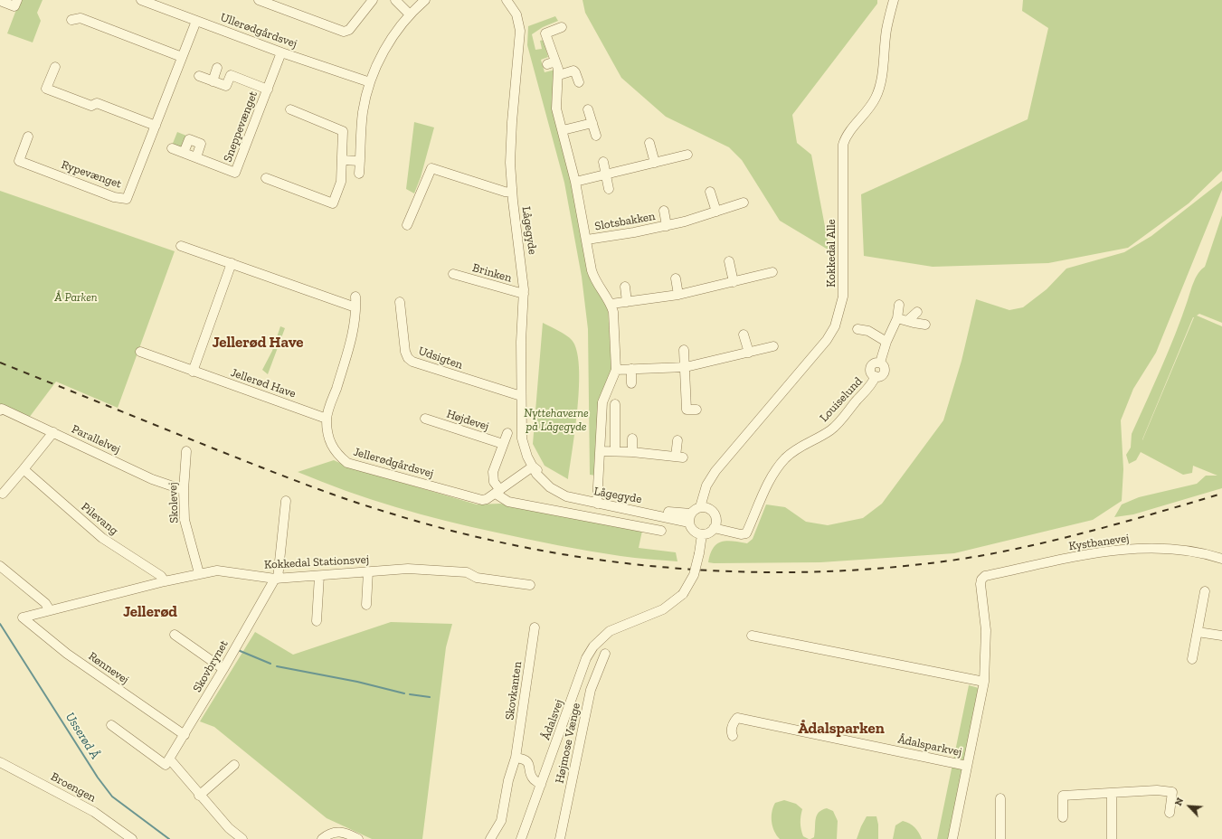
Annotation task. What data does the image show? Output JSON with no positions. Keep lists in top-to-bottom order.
{
  "streets": {
    "street": [
      "Ullerødgårdsvej",
      "Sneppevænget",
      "Rypevænget",
      "Slotsbakken",
      "Lågegyde",
      "Kokkedal Alle",
      "Brinken",
      "Udsigten",
      "Jellerød Have",
      "Louiselund",
      "Højdevej",
      "Parallelvej",
      "Jellerødgårdsvej",
      "Skolevej",
      "Pilevang",
      "Kystbanevej",
      "Kokkedal Stationsvej",
      "Skovbrynet",
      "Rønnevej",
      "Skovkanten",
      "Ådalsvej",
      "Højmose Vænge",
      "Ådalsparkvej",
      "Broengen"
    ]
  },
  "crossings": [
    ["Ullerødgårdsvej", "Sneppevænget"],
    ["Ullerødgårdsvej", "Rypevænget"],
    ["Slotsbakken", "Lågegyde"],
    ["Lågegyde", "Kokkedal Alle"],
    ["Lågegyde", "Brinken"],
    ["Lågegyde", "Udsigten"],
    ["Lågegyde", "Louiselund"],
    ["Lågegyde", "Jellerødgårdsvej"],
    ["Lågegyde", "Ådalsvej"],
    ["Kokkedal Alle", "Louiselund"],
    ["Kokkedal Alle", "Ådalsvej"],
    ["Jellerød Have", "Jellerødgårdsvej"],
    ["Louiselund", "Ådalsvej"],
    ["Parallelvej", "Skolevej"],
    ["Skolevej", "Kokkedal Stationsvej"],
    ["Pilevang", "Kokkedal Stationsvej"],
    ["Kystbanevej", "Ådalsparkvej"],
    ["Kokkedal Stationsvej", "Skovbrynet"],
    ["Kokkedal Stationsvej", "Rønnevej"],
    ["Skovbrynet", "Rønnevej"]
  ],
  "districts": ["Jellerød Have", "Jellerød", "Ådalsparken"],
  "water": ["Usserød Å"],
  "parks": ["Å Parken", "Nyttehaverne på Lågegyde"],
  "north": "top left"
}
